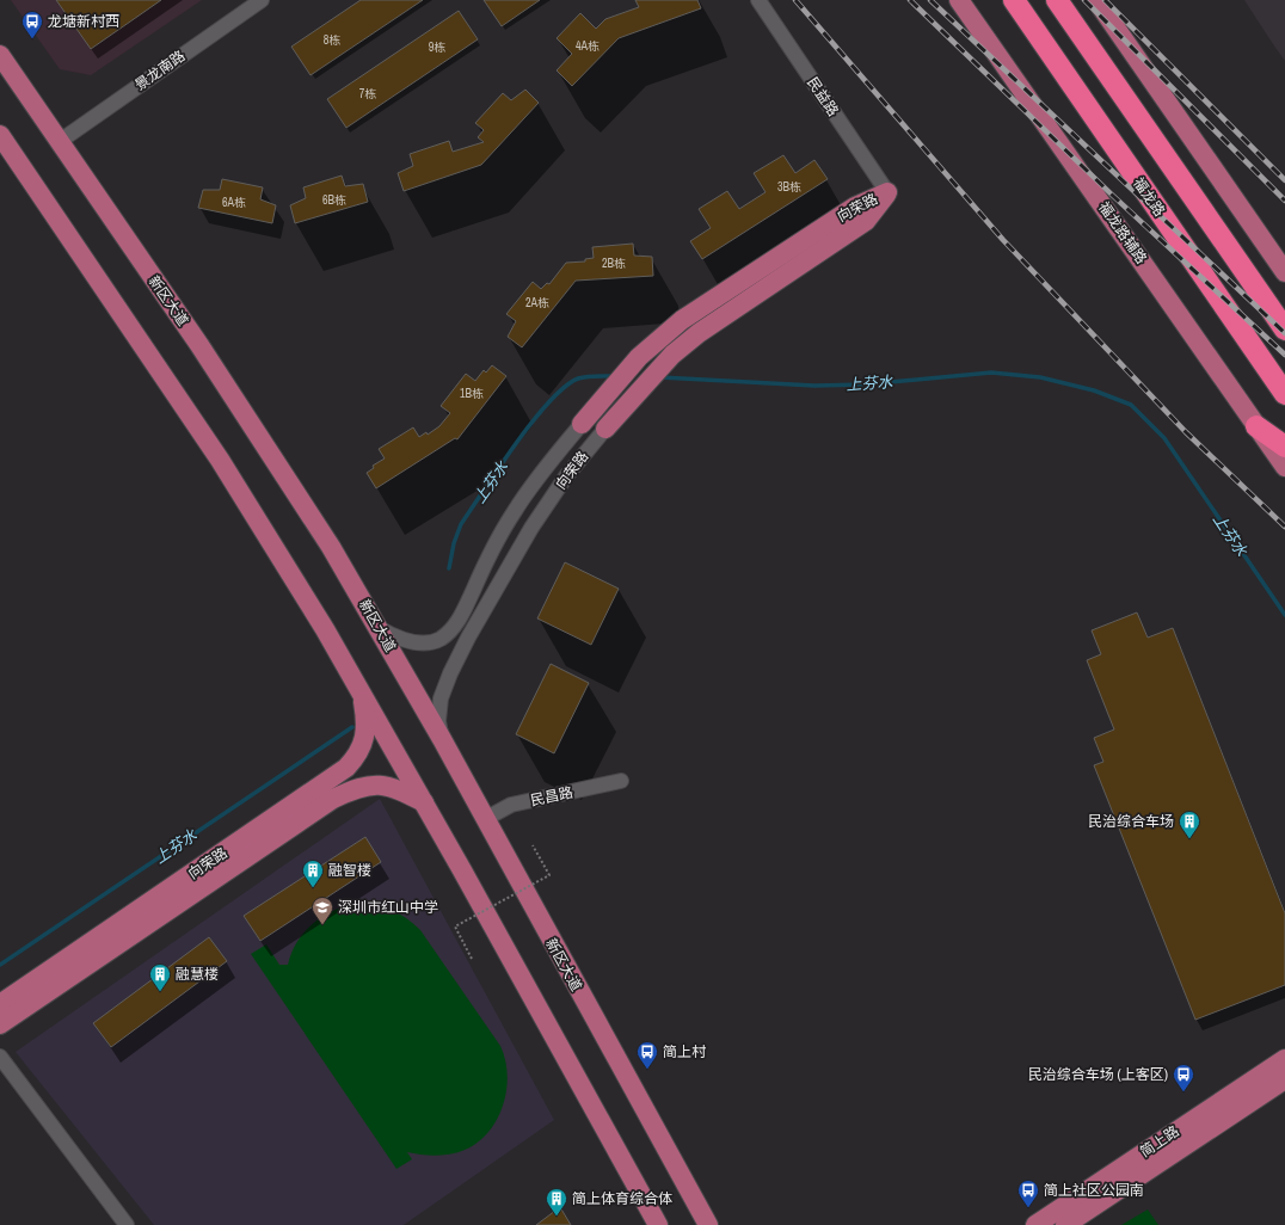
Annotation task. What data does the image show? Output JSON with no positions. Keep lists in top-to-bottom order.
{
  "streets": {
    "highway": ["福龙路"],
    "main road": [
      "向荣路",
      "福龙路辅路",
      "新区大道",
      "简上路"
    ],
    "street": ["景龙南路", "民益路", "民昌路"]
  },
  "crossings": [
    ["景龙南路", "新区大道"],
    ["民益路", "向荣路"],
    ["向荣路", "新区大道"],
    ["新区大道", "民昌路"]
  ],
  "water": ["上芬水"],
  "places": {
    "bus stop": [
      "龙塘新村西",
      "简上村",
      "民治综合车场 (上客区)",
      "简上社区公园南"
    ],
    "building": [
      "民治综合车场",
      "融智楼",
      "融慧楼",
      "简上体育综合体"
    ],
    "school or university": ["深圳市红山中学"]
  },
  "house_numbers": [
    "8栋",
    "4A栋",
    "9栋",
    "7栋",
    "3B栋",
    "6B栋",
    "6A栋",
    "2B栋",
    "2A栋",
    "1B栋"
  ]
}
